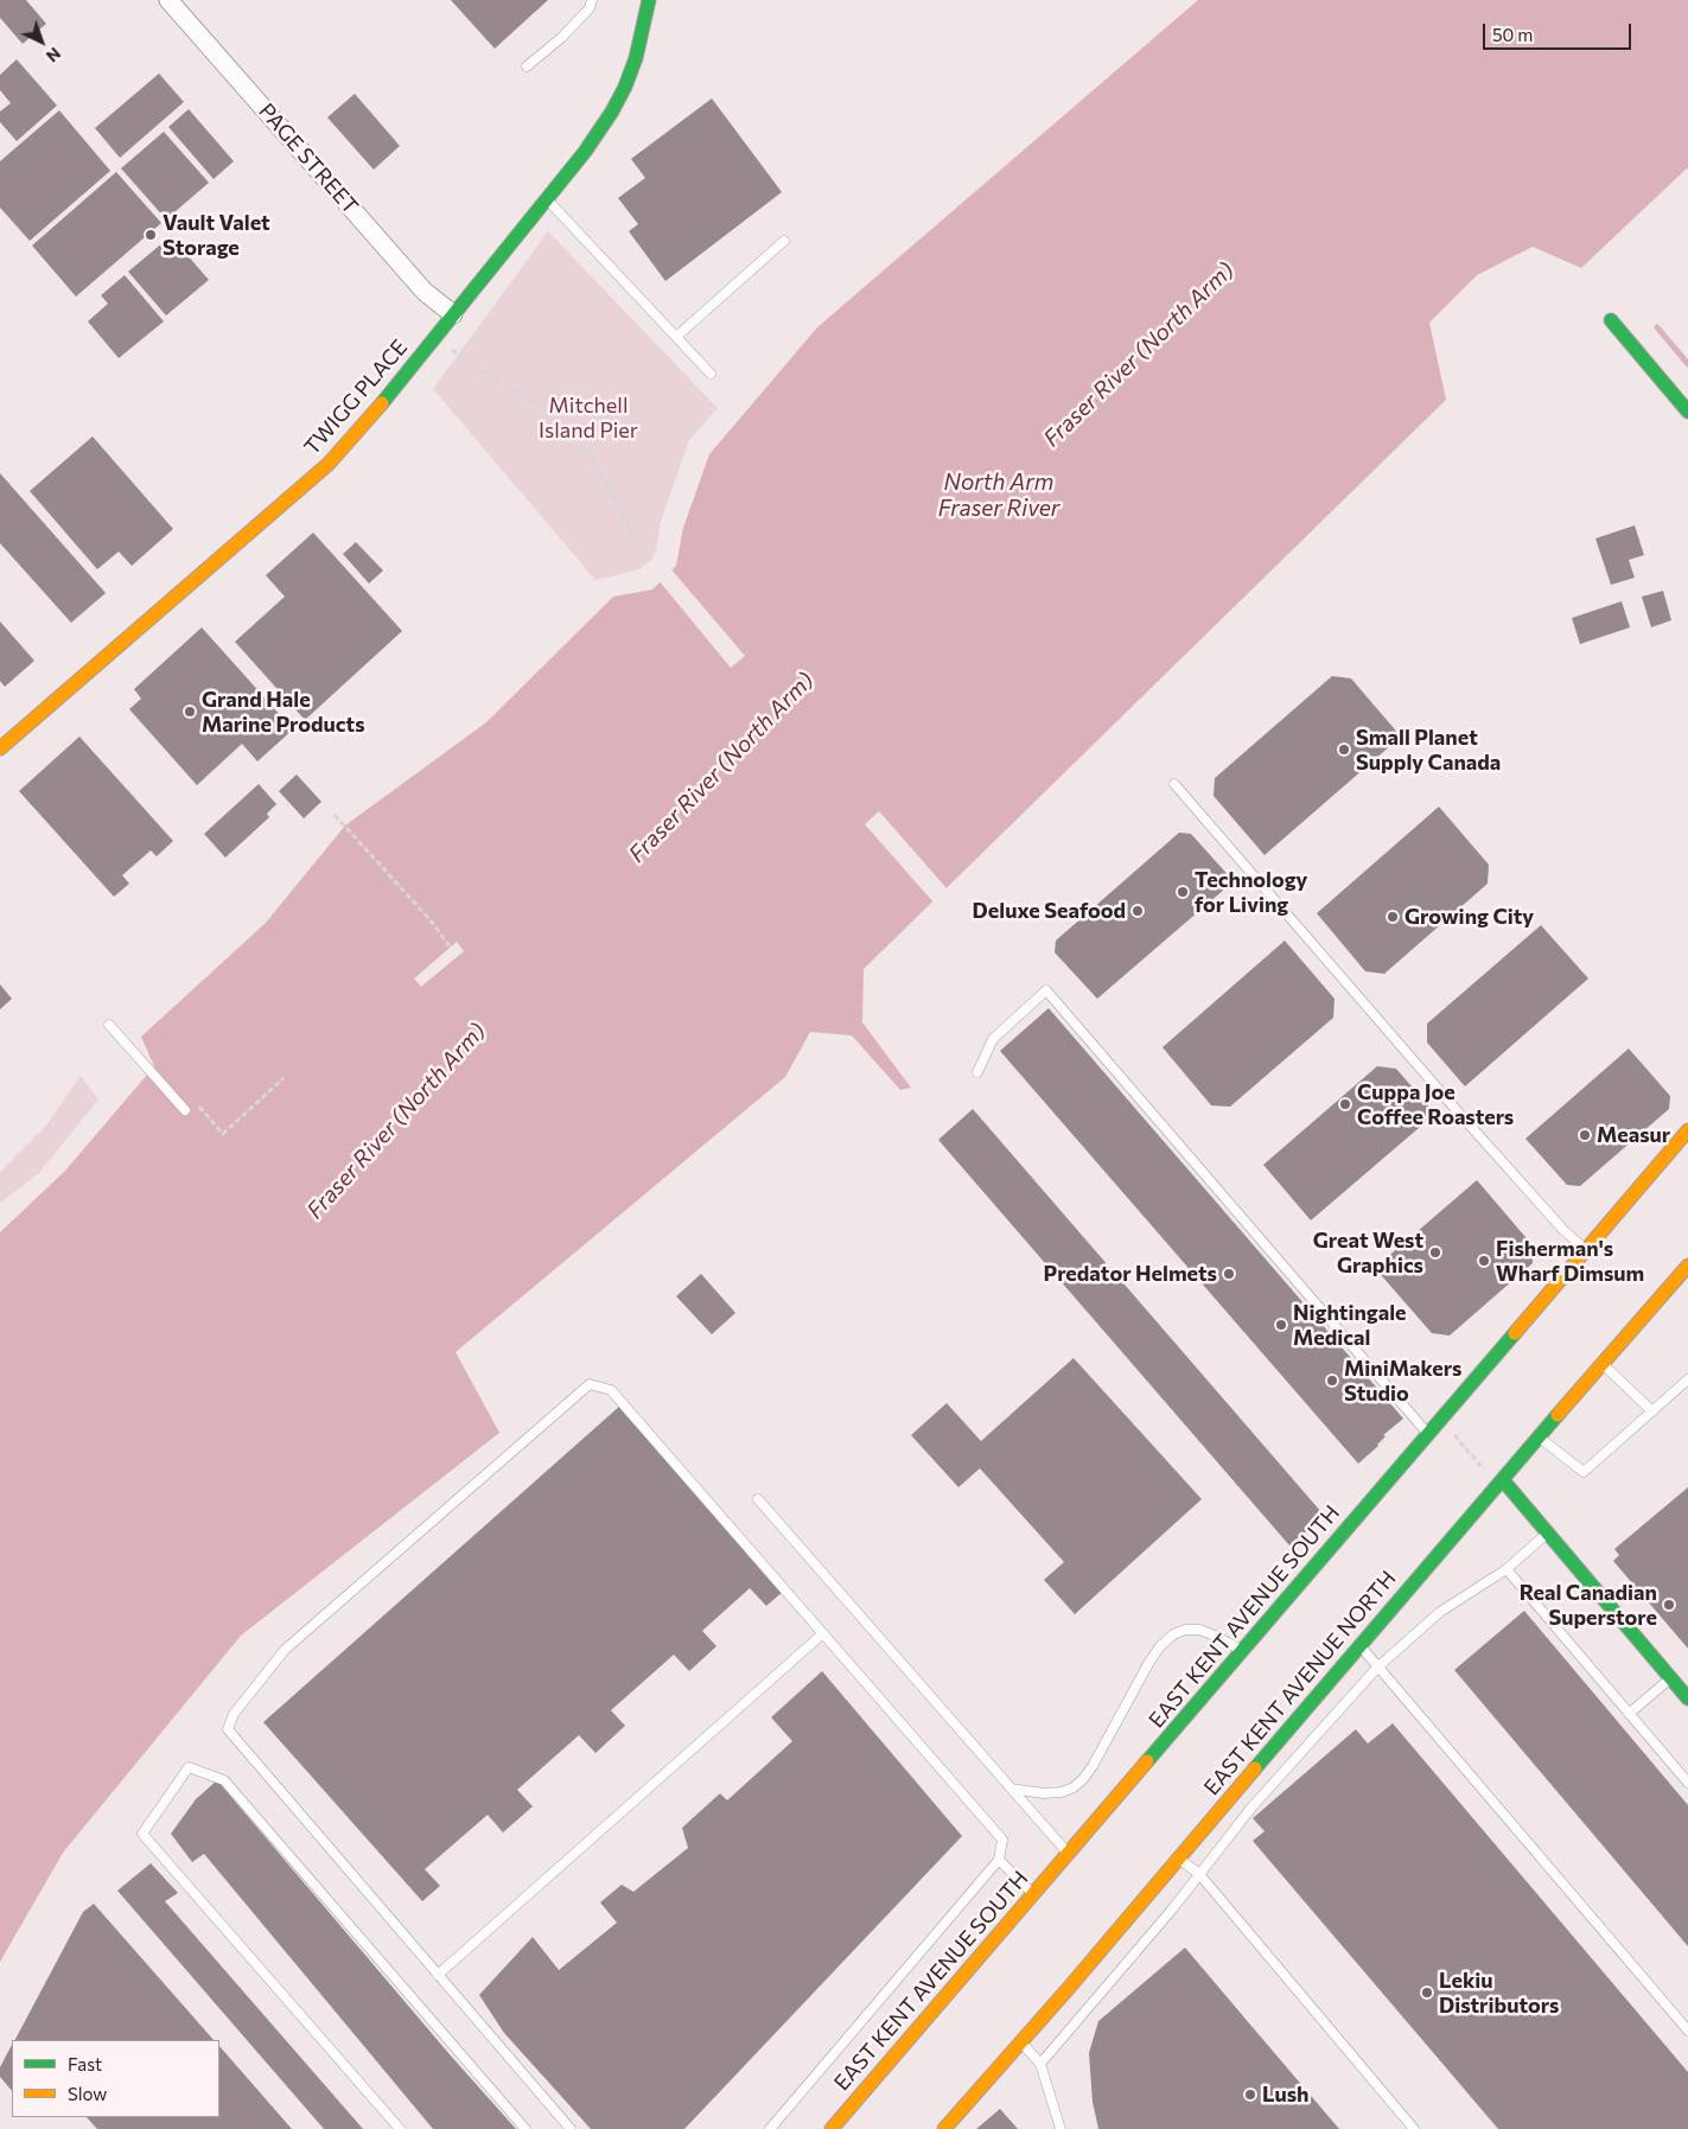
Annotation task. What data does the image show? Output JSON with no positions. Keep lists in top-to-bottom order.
{
  "streets": {
    "street": [
      "PAGE STREET",
      "TWIGG PLACE",
      "EAST KENT AVENUE SOUTH",
      "EAST KENT AVENUE NORTH"
    ]
  },
  "crossings": [
    ["PAGE STREET", "TWIGG PLACE"]
  ],
  "water": ["Fraser River (North Arm)", "North Arm Fraser River"],
  "parks": ["Mitchell Island Pier"],
  "places": [
    "Vault Valet Storage",
    "Grand Hale Marine Products",
    "Small Planet Supply Canada",
    "Technology for Living",
    "Deluxe Seafood",
    "Growing City",
    "Cuppa Joe Coffee Roasters",
    "Measur",
    "Great West Graphics",
    "Fisherman's Wharf Dimsum",
    "Predator Helmets",
    "Nightingale Medical",
    "MiniMakers Studio",
    "Real Canadian Superstore",
    "Lekiu Distributors",
    "Lush"
  ],
  "legend": ["Fast", "Slow"],
  "scale_bar": "50 m",
  "north": "bottom right"
}
